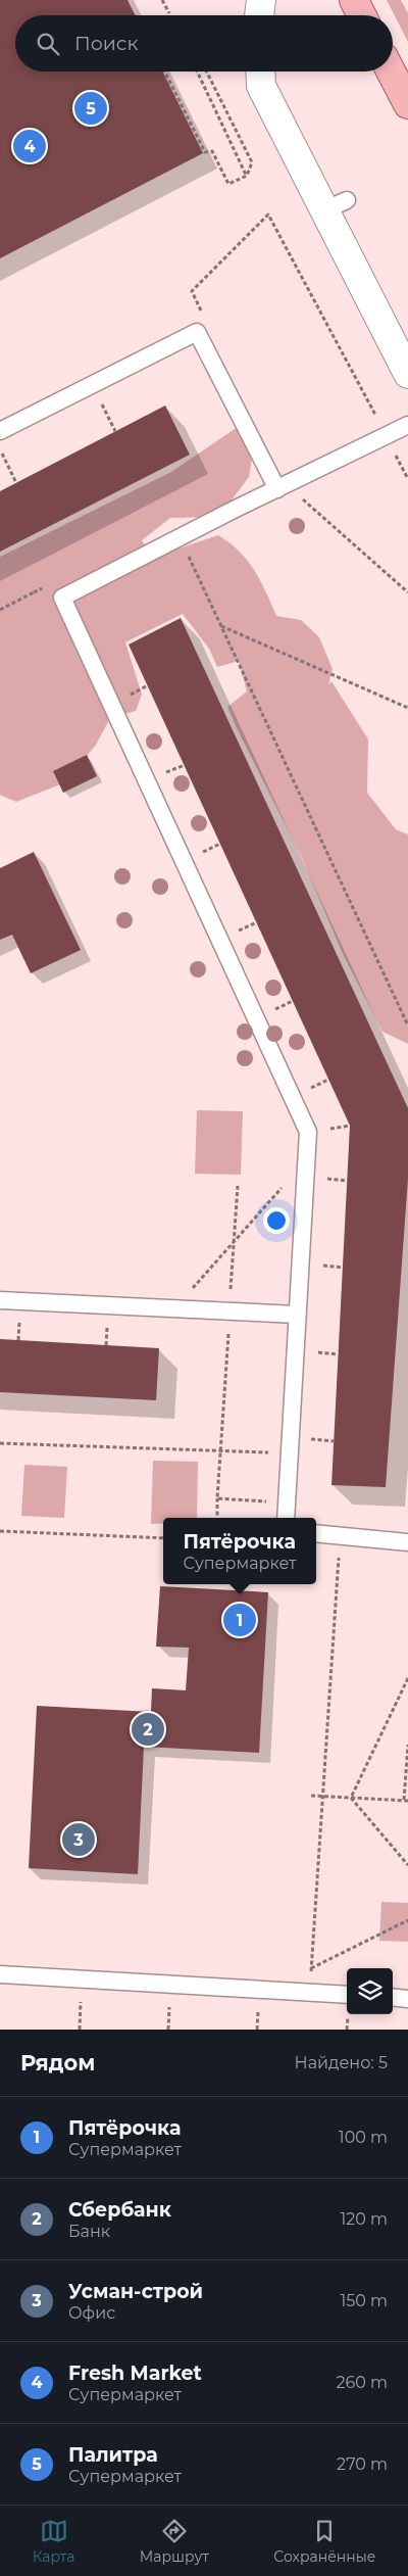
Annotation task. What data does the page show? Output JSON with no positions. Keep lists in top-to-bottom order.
{
  "page": {
    "search": "Поиск",
    "pins": [
      "5",
      "4",
      "1",
      "2",
      "3"
    ],
    "popup": ["Пятёрочка", "Супермаркет"],
    "heading": ["Рядом", "Найдено: 5"],
    "list": [
      {
        "mark": "1",
        "name": "Пятёрочка",
        "note": "Супермаркет",
        "value": "100 m"
      },
      {
        "mark": "2",
        "name": "Сбербанк",
        "note": "Банк",
        "value": "120 m"
      },
      {
        "mark": "3",
        "name": "Усман-строй",
        "note": "Офис",
        "value": "150 m"
      },
      {
        "mark": "4",
        "name": "Fresh Market",
        "note": "Супермаркет",
        "value": "260 m"
      },
      {
        "mark": "5",
        "name": "Палитра",
        "note": "Супермаркет",
        "value": "270 m"
      }
    ],
    "nav": ["Карта", "Маршрут", "Сохранённые"]
  }
}
